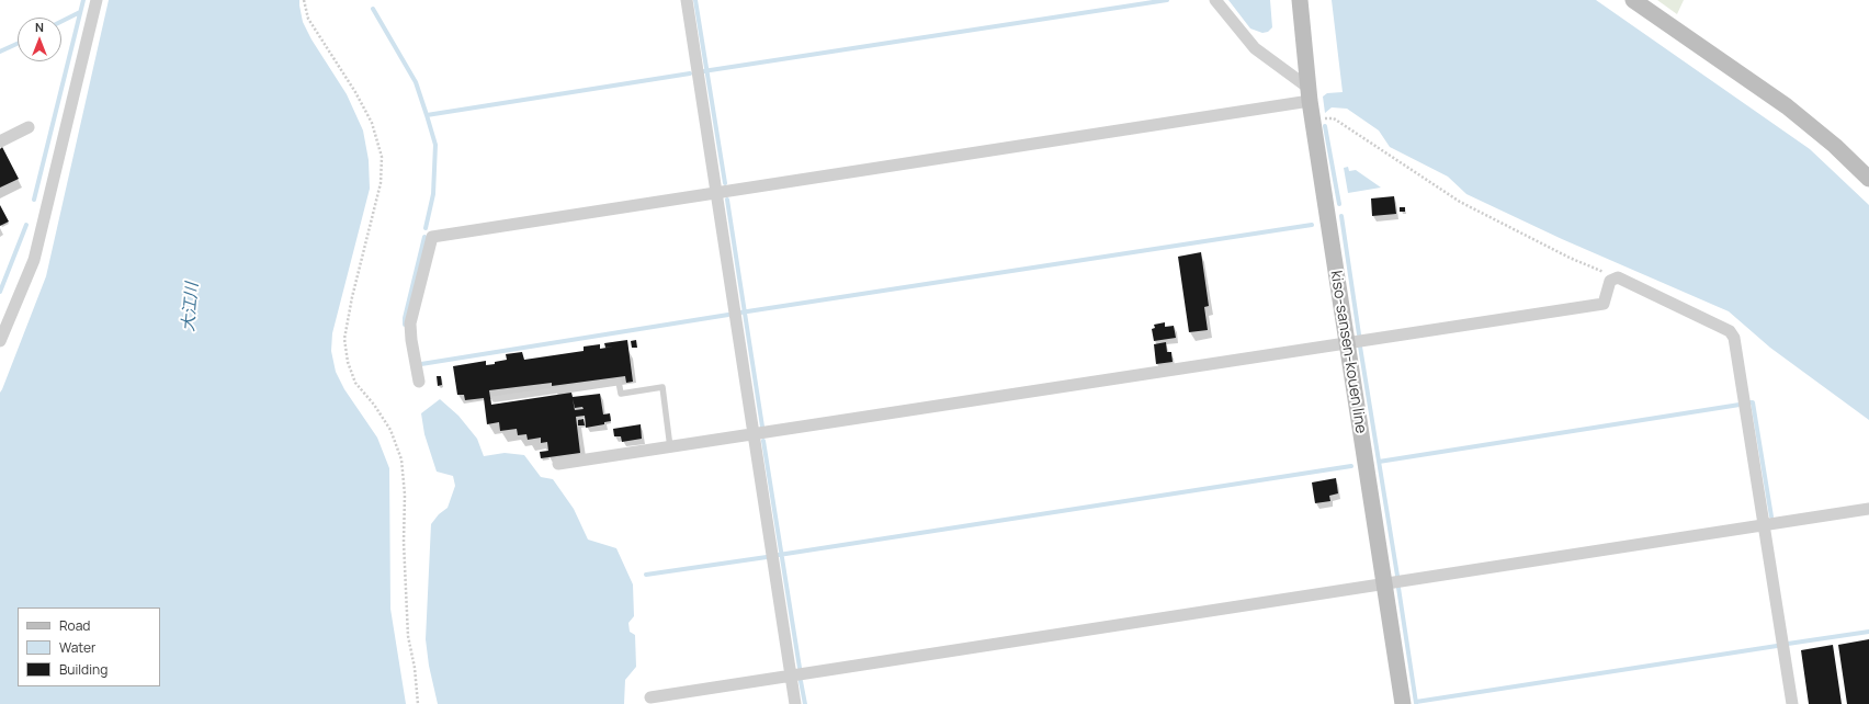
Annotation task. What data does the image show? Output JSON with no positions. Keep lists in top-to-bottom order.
{
  "streets": {
    "main road": ["kiso-sansen-kouen line"]
  },
  "water": ["大江川"],
  "legend": ["Road", "Water", "Building"],
  "north": "top"
}
